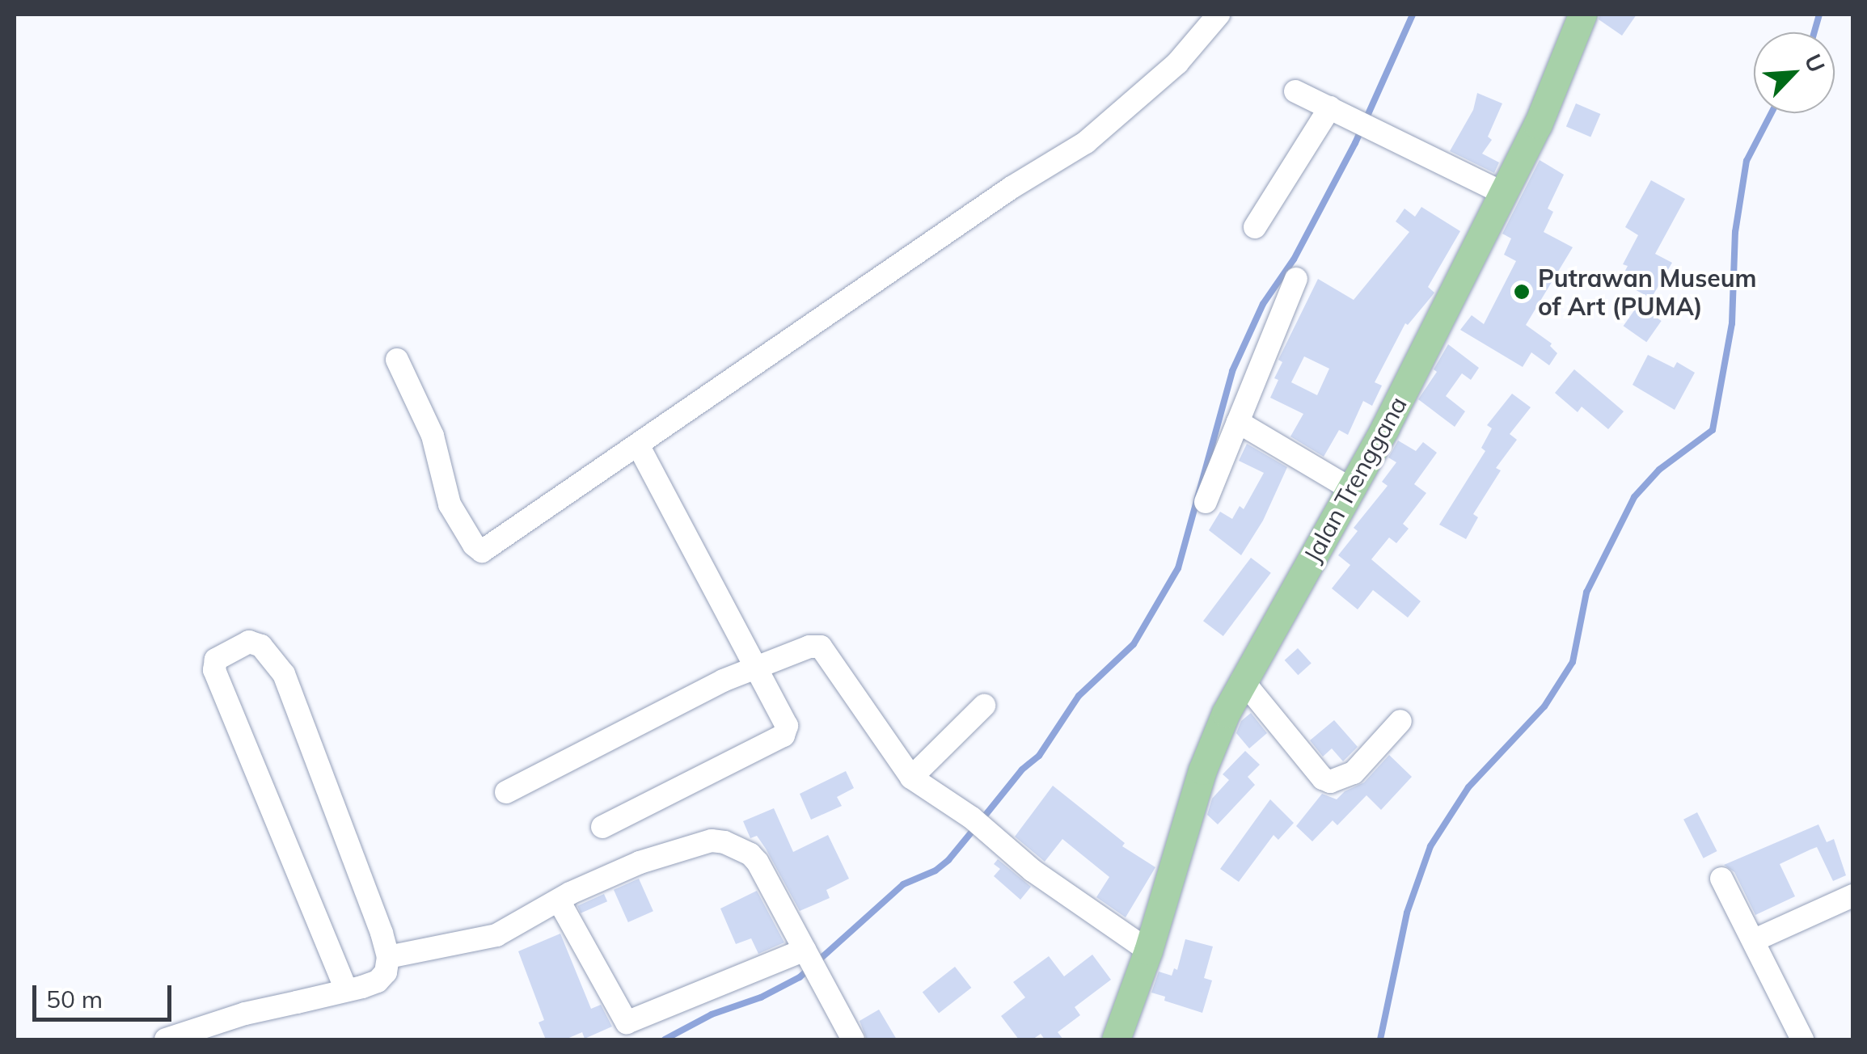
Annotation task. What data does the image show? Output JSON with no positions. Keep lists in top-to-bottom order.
{
  "streets": {
    "main road": ["Jalan Trenggana"]
  },
  "places": ["Putrawan Museum of Art (PUMA)"],
  "scale_bar": "50 m",
  "north": "top right"
}
